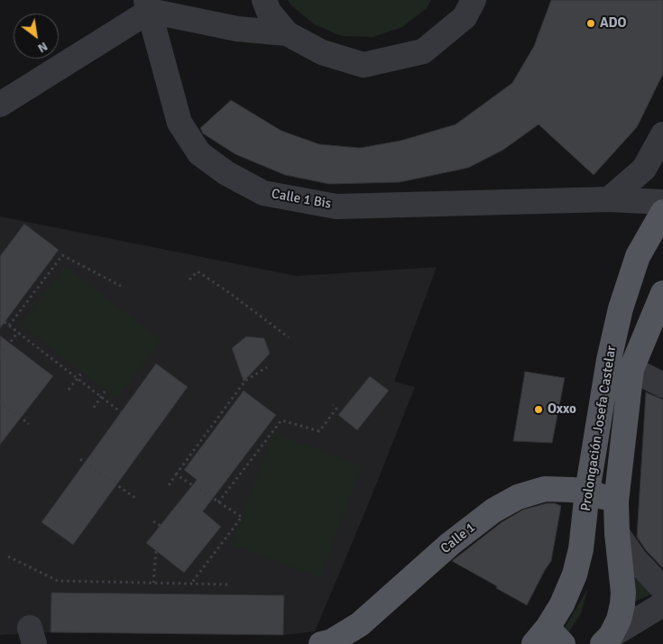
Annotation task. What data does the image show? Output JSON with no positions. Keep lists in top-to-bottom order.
{
  "streets": {
    "main road": ["Prolongación Josefa Castelar", "Calle 1"],
    "street": ["Calle 1 Bis"]
  },
  "crossings": [
    ["Prolongación Josefa Castelar", "Calle 1"]
  ],
  "places": ["ADO", "Oxxo"],
  "north": "bottom right"
}
